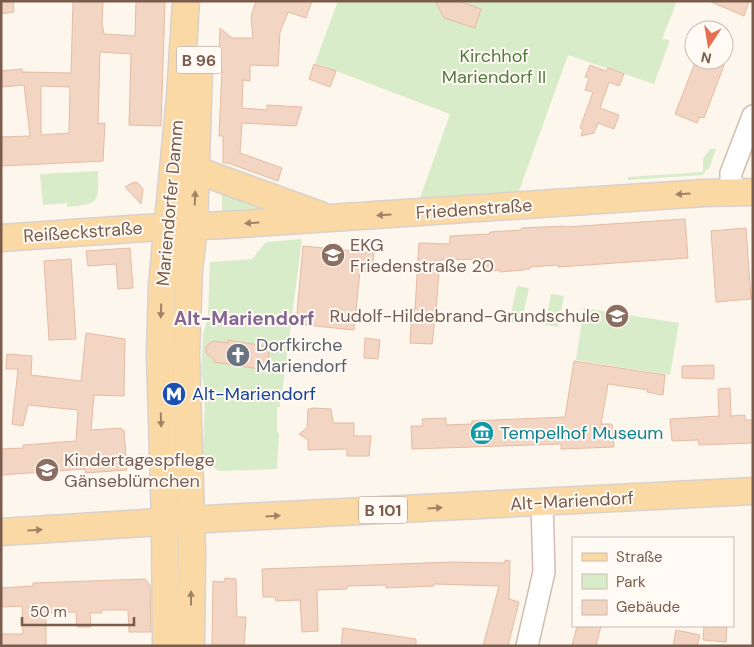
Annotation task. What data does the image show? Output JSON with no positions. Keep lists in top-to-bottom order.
{
  "streets": {
    "main road": [
      "B 96",
      "Mariendorfer Damm",
      "Friedenstraße",
      "Reißeckstraße",
      "Alt-Mariendorf",
      "B 101"
    ]
  },
  "crossings": [
    ["Mariendorfer Damm", "Friedenstraße"],
    ["Mariendorfer Damm", "Reißeckstraße"],
    ["Mariendorfer Damm", "Alt-Mariendorf"],
    ["Friedenstraße", "Reißeckstraße"]
  ],
  "one_way": ["Friedenstraße", "Alt-Mariendorf"],
  "districts": ["Alt-Mariendorf"],
  "parks": ["Kirchhof Mariendorf II"],
  "places": {
    "school or university": ["EKG Friedenstraße 20", "Rudolf-Hildebrand-Grundschule", "Kindertagespflege Gänseblümchen"],
    "church": ["Dorfkirche Mariendorf"],
    "metro station": ["Alt-Mariendorf"],
    "museum": ["Tempelhof Museum"]
  },
  "legend": ["Straße", "Park", "Gebäude"],
  "scale_bar": "50 m",
  "north": "bottom"
}
